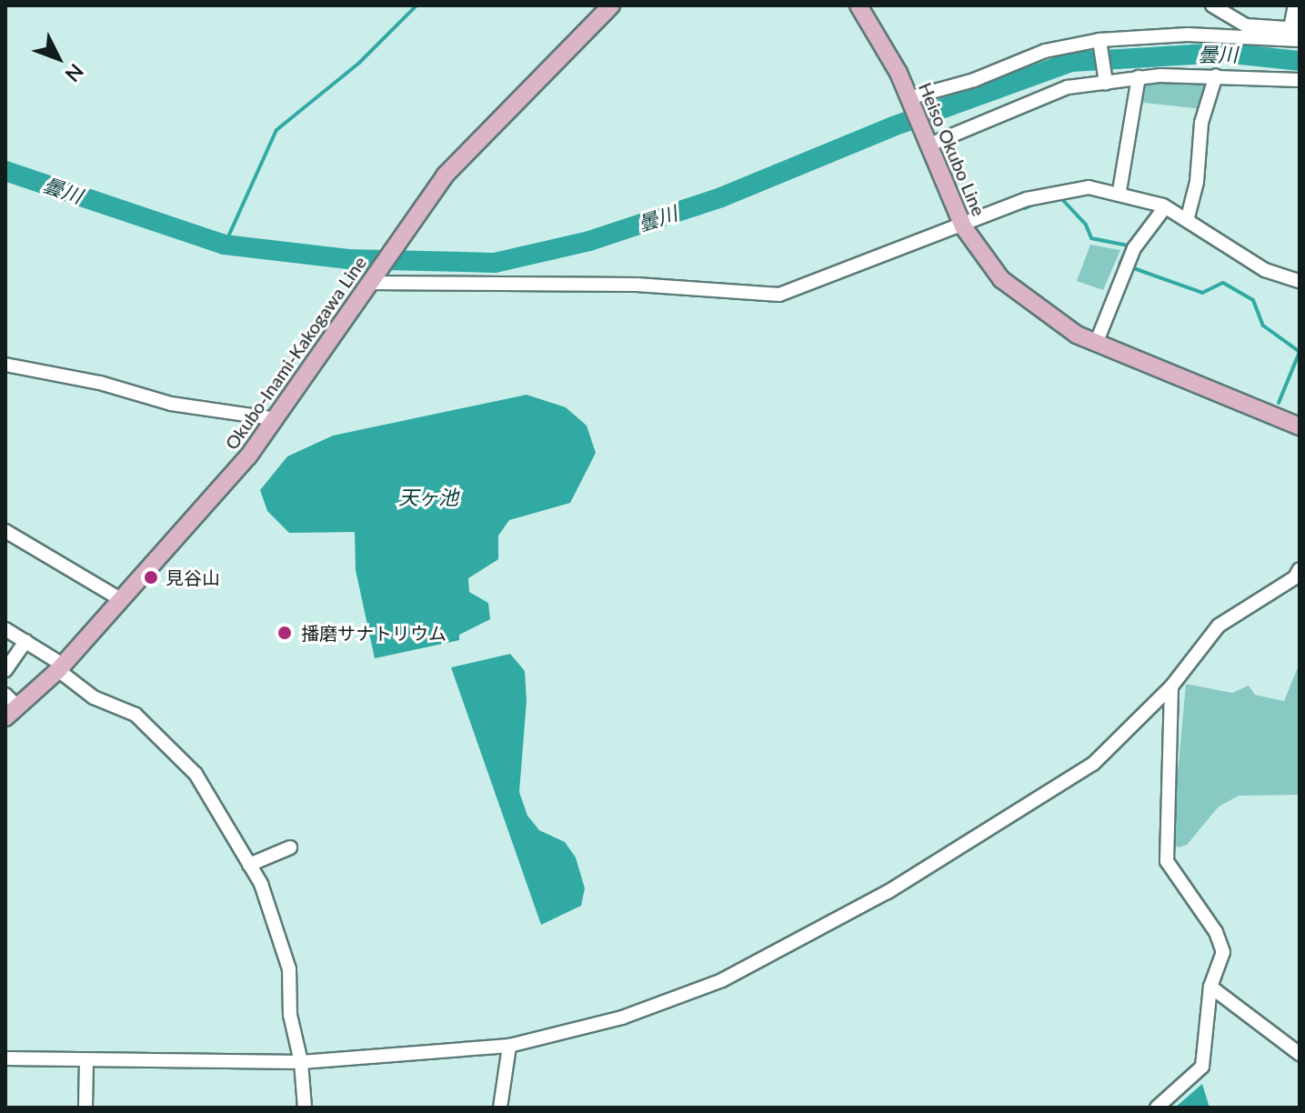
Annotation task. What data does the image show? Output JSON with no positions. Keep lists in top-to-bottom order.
{
  "streets": {
    "main road": ["Heiso Okubo Line", "Okubo-Inami-Kakogawa Line"]
  },
  "water": ["曇川", "天ヶ池"],
  "places": ["見谷山", "播磨サナトリウム"],
  "north": "bottom right"
}
